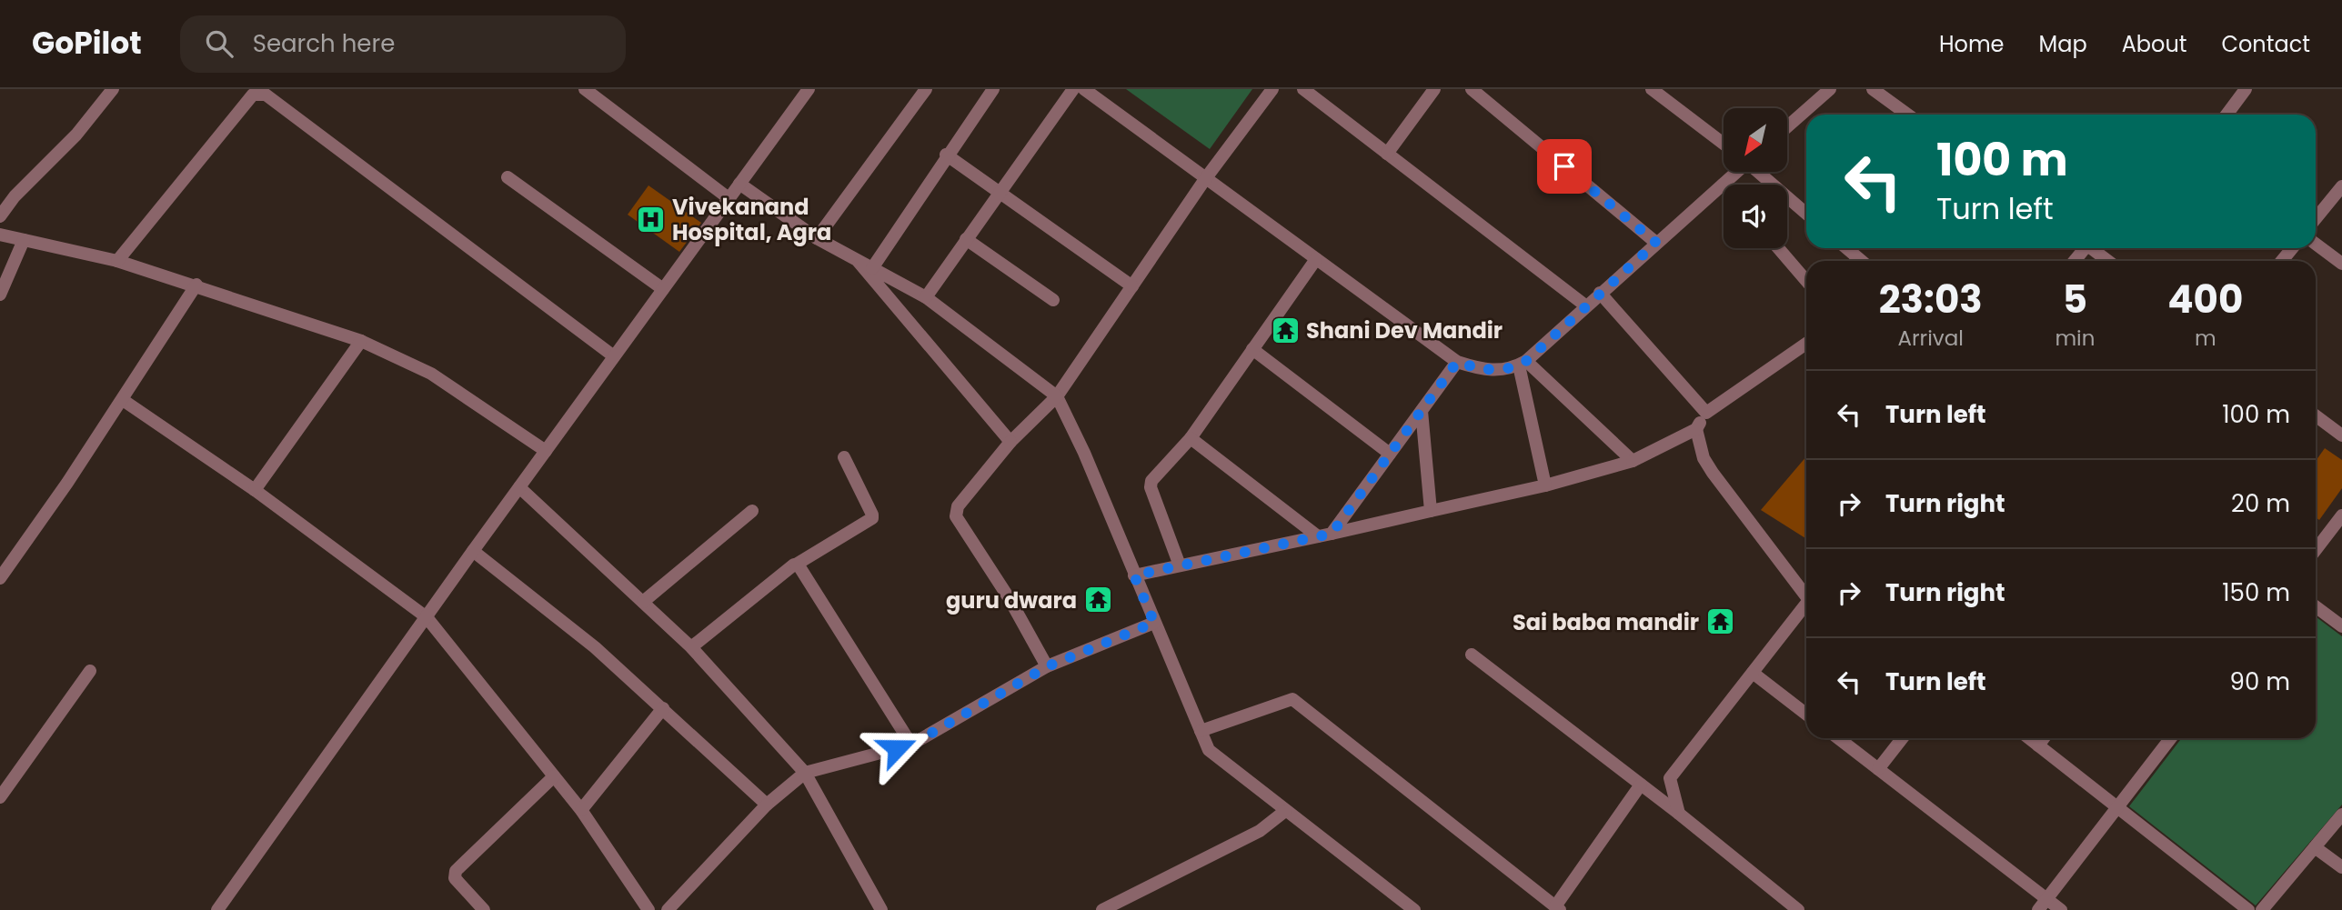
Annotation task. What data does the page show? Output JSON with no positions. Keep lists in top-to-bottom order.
{
  "places": {
    "hospital": ["Vivekanand Hospital, Agra"],
    "temple": ["Shani Dev Mandir", "guru dwara", "Sai baba mandir"]
  },
  "north": "bottom left",
  "page": {
    "header": "GoPilot",
    "search": "Search here",
    "nav": [
      "Home",
      "Map",
      "About",
      "Contact"
    ],
    "turn": ["100 m", "Turn left"],
    "eta": [
      "23:03",
      "Arrival",
      "5",
      "min",
      "400",
      "m"
    ],
    "list": [
      {
        "name": "Turn left",
        "value": "100 m"
      },
      {
        "name": "Turn right",
        "value": "20 m"
      },
      {
        "name": "Turn right",
        "value": "150 m"
      },
      {
        "name": "Turn left",
        "value": "90 m"
      }
    ]
  }
}
